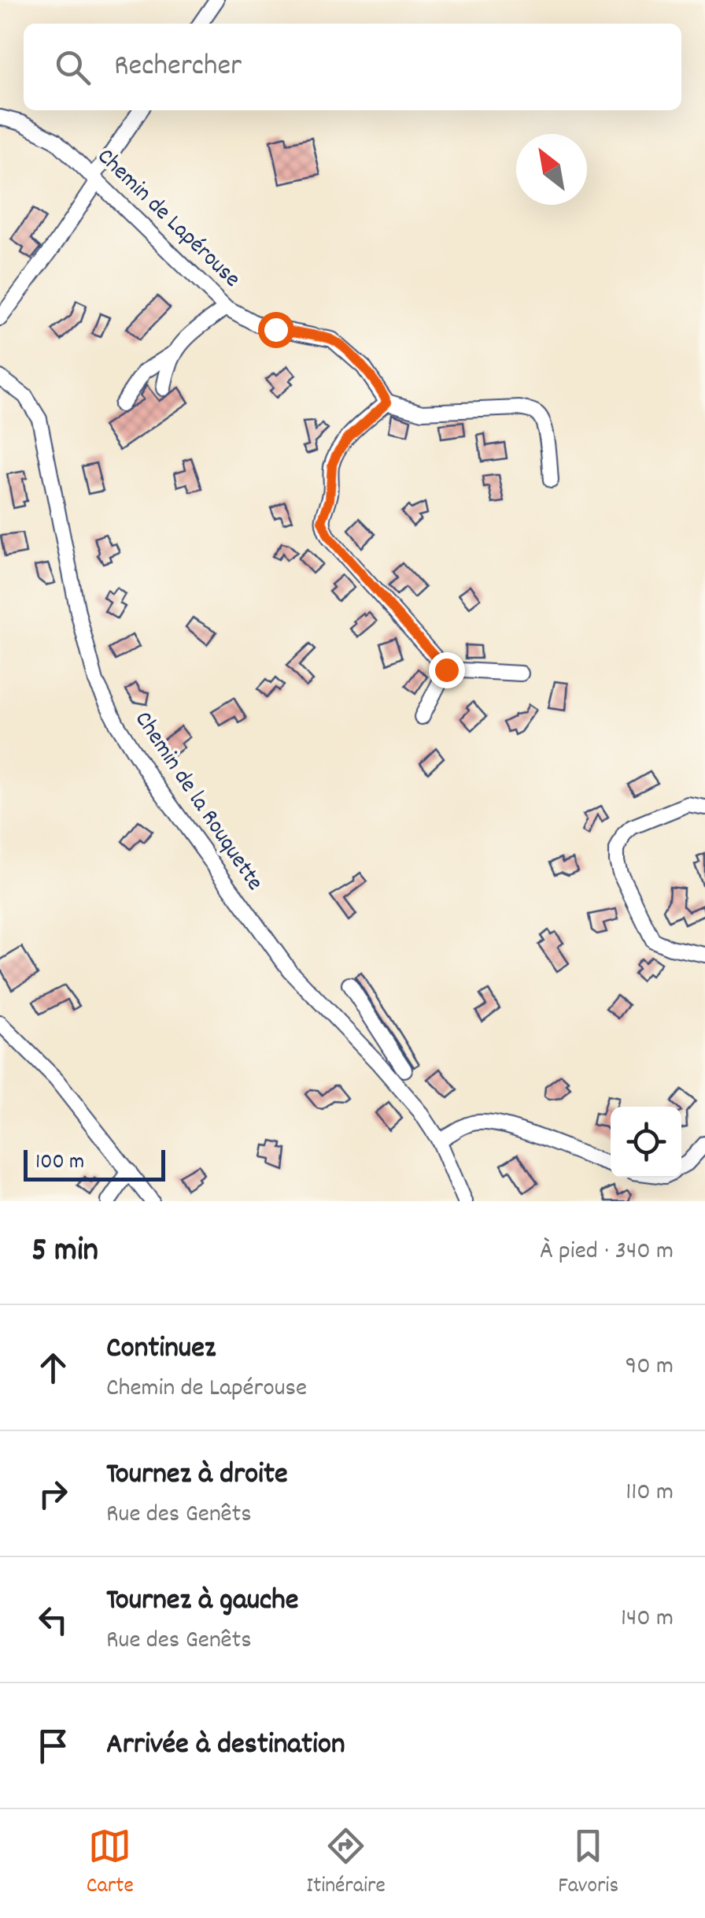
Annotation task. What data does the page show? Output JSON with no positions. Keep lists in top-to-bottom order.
{
  "streets": {
    "street": ["Chemin de Lapérouse", "Chemin de la Rouquette"]
  },
  "scale_bar": "100 m",
  "north": "top left",
  "page": {
    "search": "Rechercher",
    "scale": "100 m",
    "heading": ["5 min", "À pied · 340 m"],
    "list": [
      ["Continuez", "Chemin de Lapérouse", "90 m"],
      ["Tournez à droite", "Rue des Genêts", "110 m"],
      ["Tournez à gauche", "Rue des Genêts", "140 m"],
      "Arrivée à destination"
    ],
    "nav": ["Carte", "Itinéraire", "Favoris"]
  }
}
